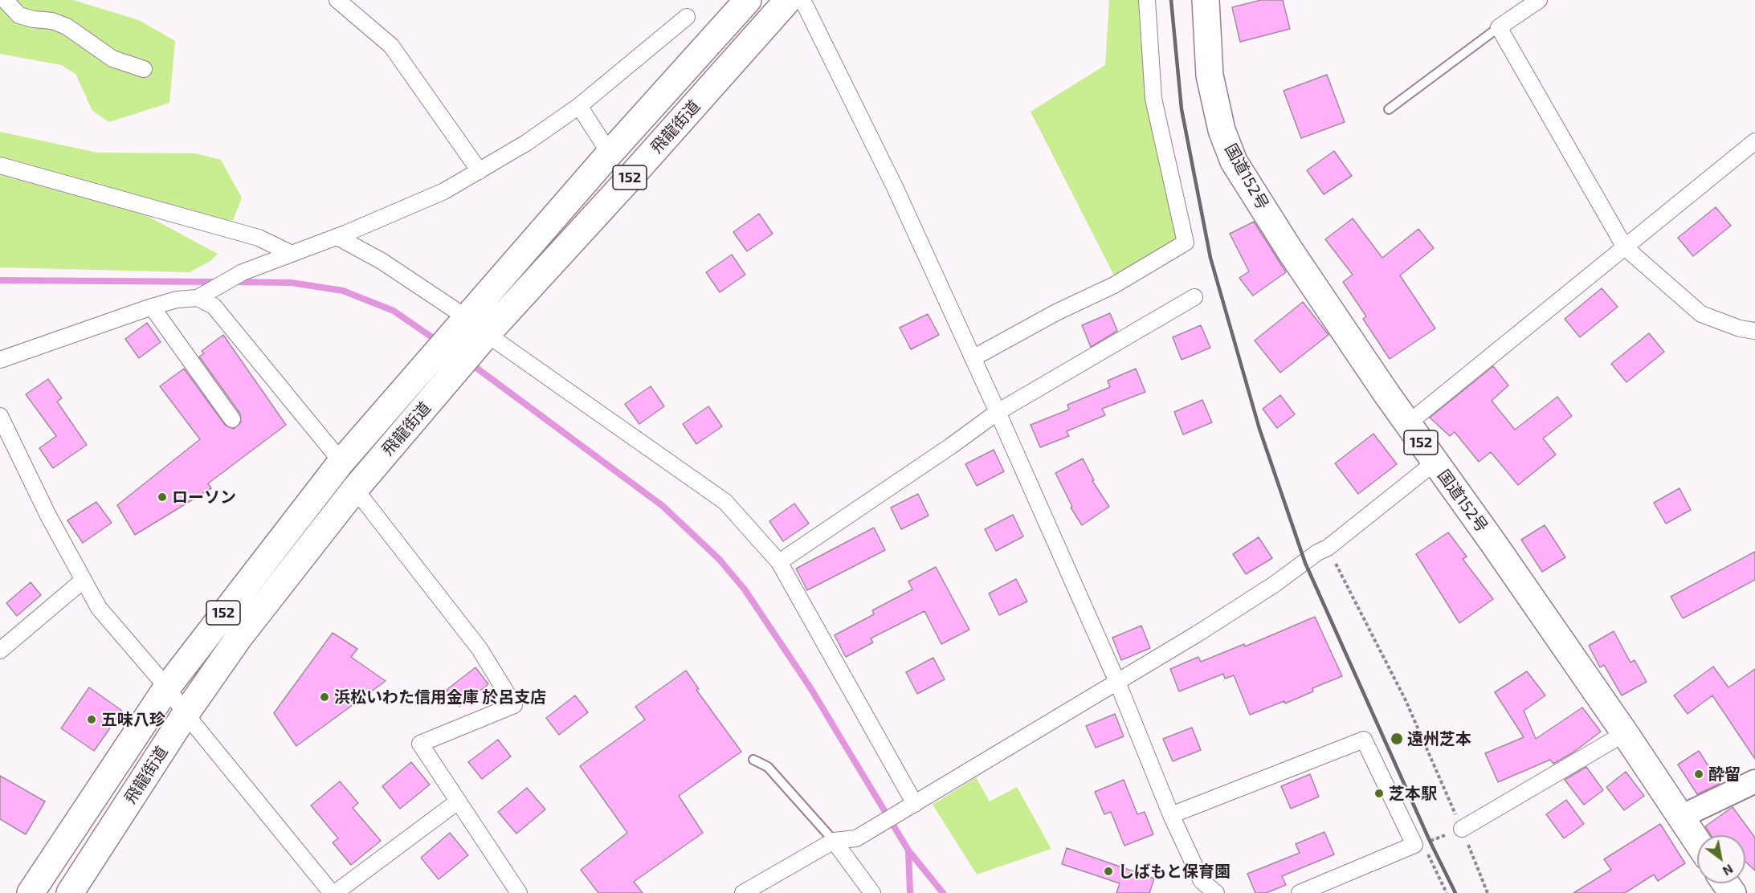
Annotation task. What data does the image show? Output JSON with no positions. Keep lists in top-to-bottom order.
{
  "streets": {
    "highway": ["飛龍街道", "国道152号", "152"]
  },
  "places": [
    "ローソン",
    "浜松いわた信用金庫 於呂支店",
    "五味八珍",
    "遠州芝本",
    "酔留",
    "芝本駅",
    "しばもと保育園"
  ],
  "north": "bottom right"
}
